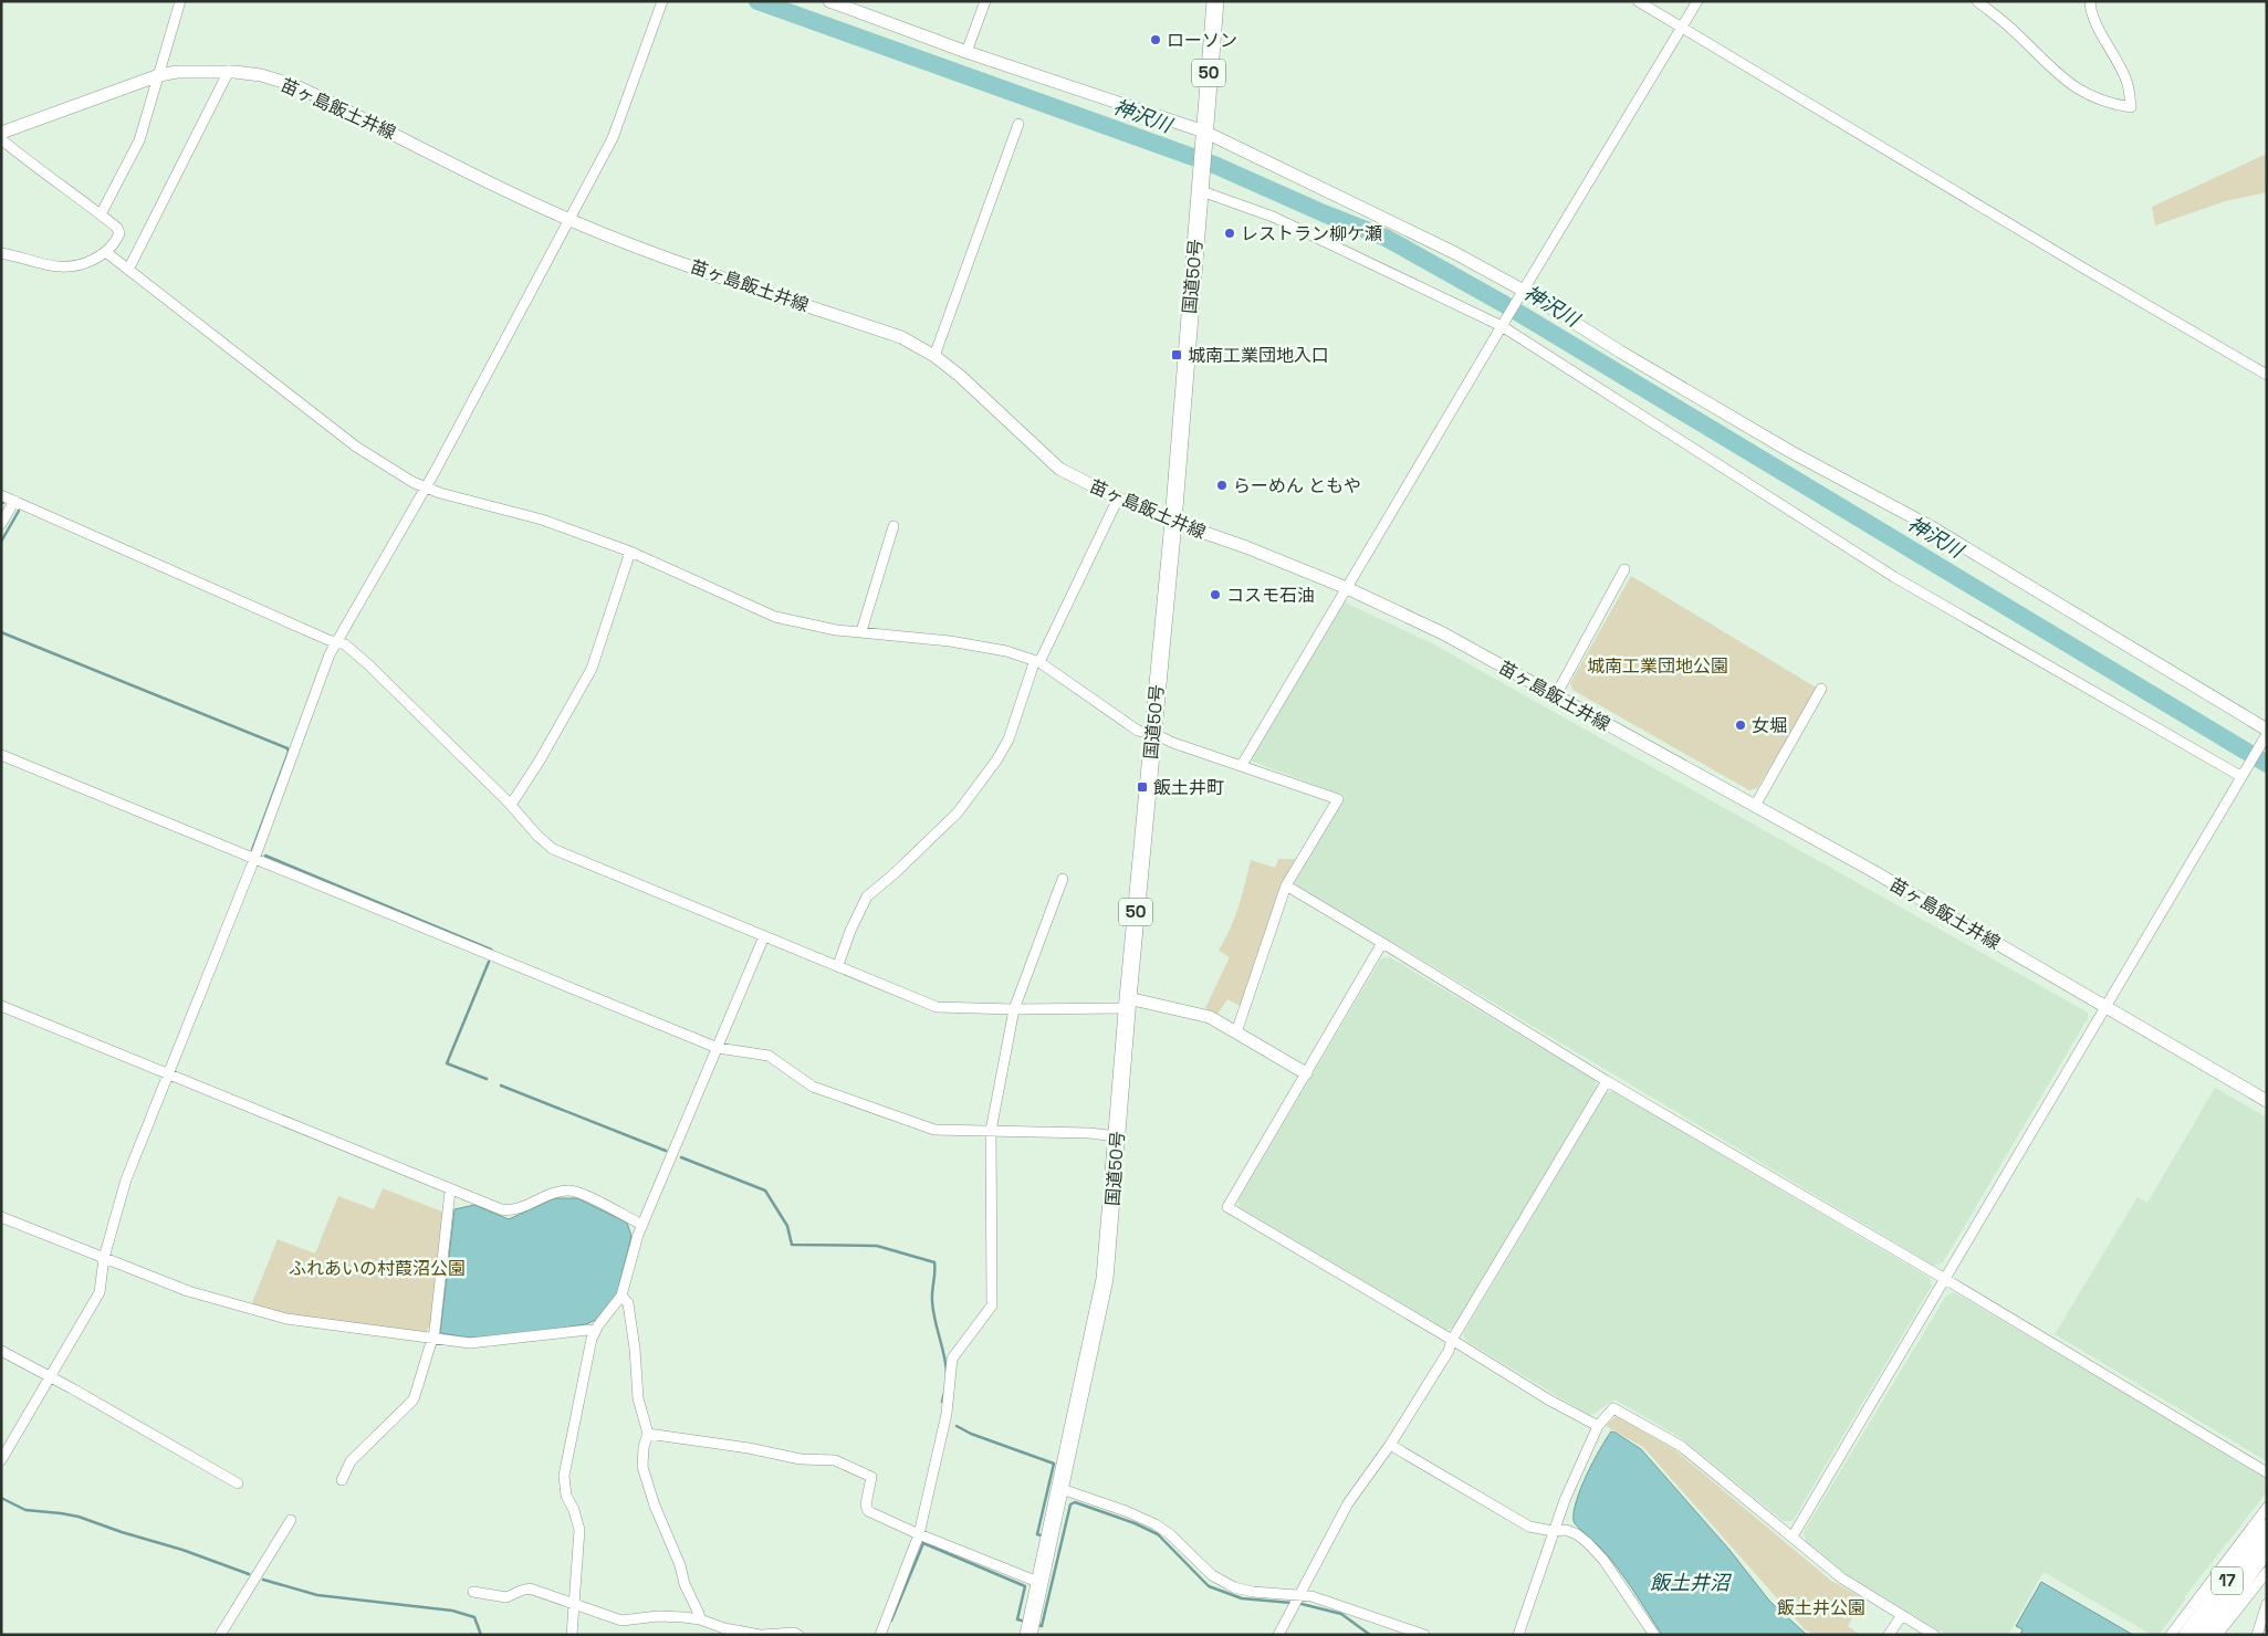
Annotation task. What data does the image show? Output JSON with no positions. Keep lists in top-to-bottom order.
{
  "streets": {
    "highway": ["50", "国道50号", "17"],
    "main road": ["苗ヶ島飯土井線"]
  },
  "crossings": [
    ["苗ヶ島飯土井線", "国道50号"]
  ],
  "water": ["神沢川", "飯土井沼"],
  "parks": ["城南工業団地公園", "ふれあいの村葭沼公園", "飯土井公園"],
  "places": {
    "other": [
      "ローソン",
      "レストラン柳ケ瀬",
      "らーめん ともや",
      "コスモ石油",
      "女堀"
    ],
    "transit": ["城南工業団地入口", "飯土井町"]
  }
}
